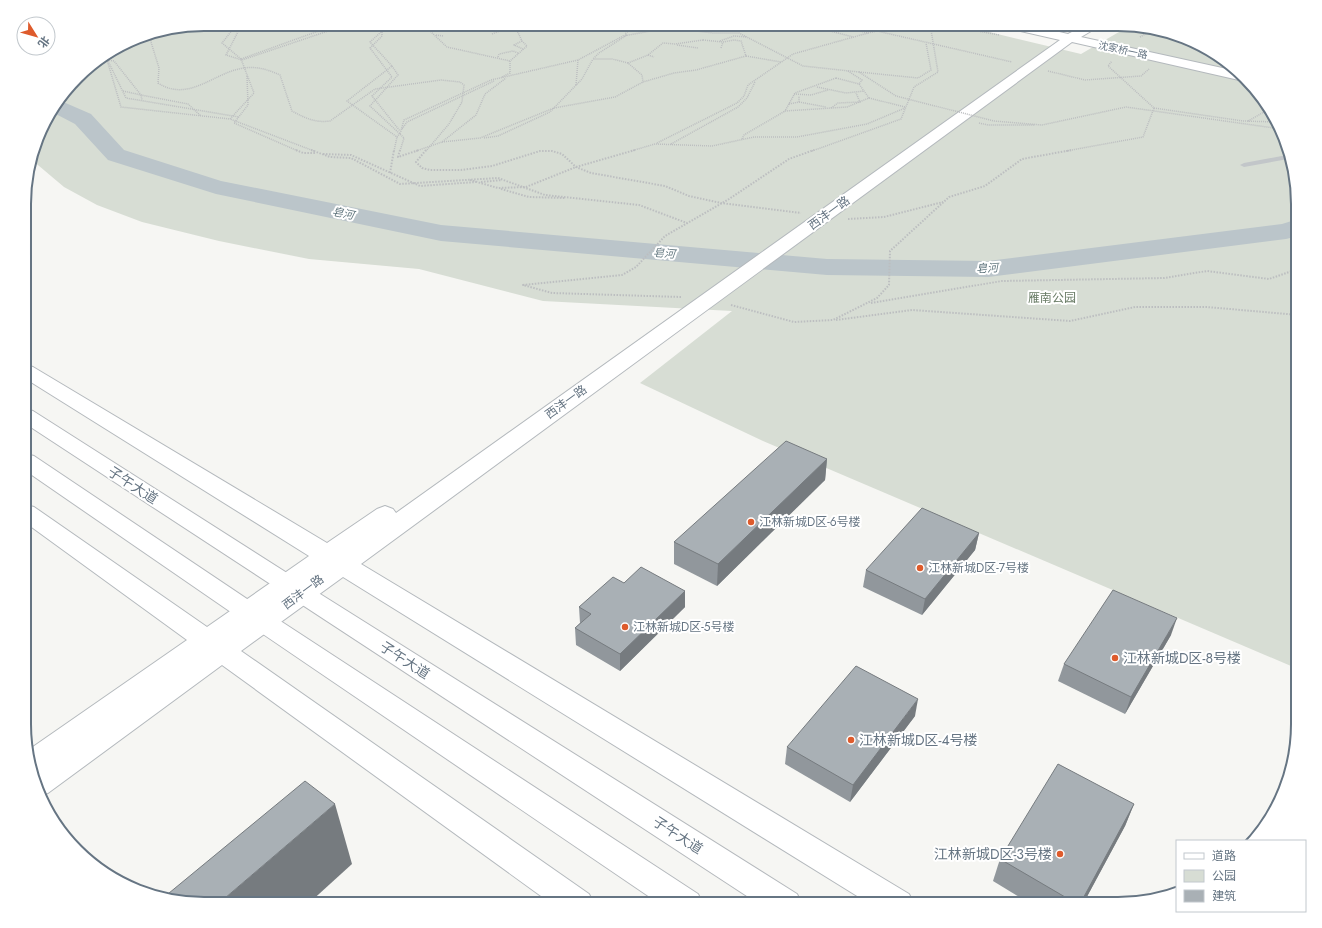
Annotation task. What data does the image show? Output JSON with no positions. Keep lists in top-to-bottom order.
{
  "streets": {
    "main road": ["沈家桥一路", "西沣一路", "子午大道"]
  },
  "crossings": [
    ["沈家桥一路", "西沣一路"],
    ["西沣一路", "子午大道"]
  ],
  "water": ["皂河"],
  "parks": ["雁南公园"],
  "places": [
    "江林新城D区-6号楼",
    "江林新城D区-7号楼",
    "江林新城D区-5号楼",
    "江林新城D区-8号楼",
    "江林新城D区-4号楼",
    "江林新城D区-3号楼"
  ],
  "legend": ["道路", "公园", "建筑"],
  "north": "bottom right"
}
